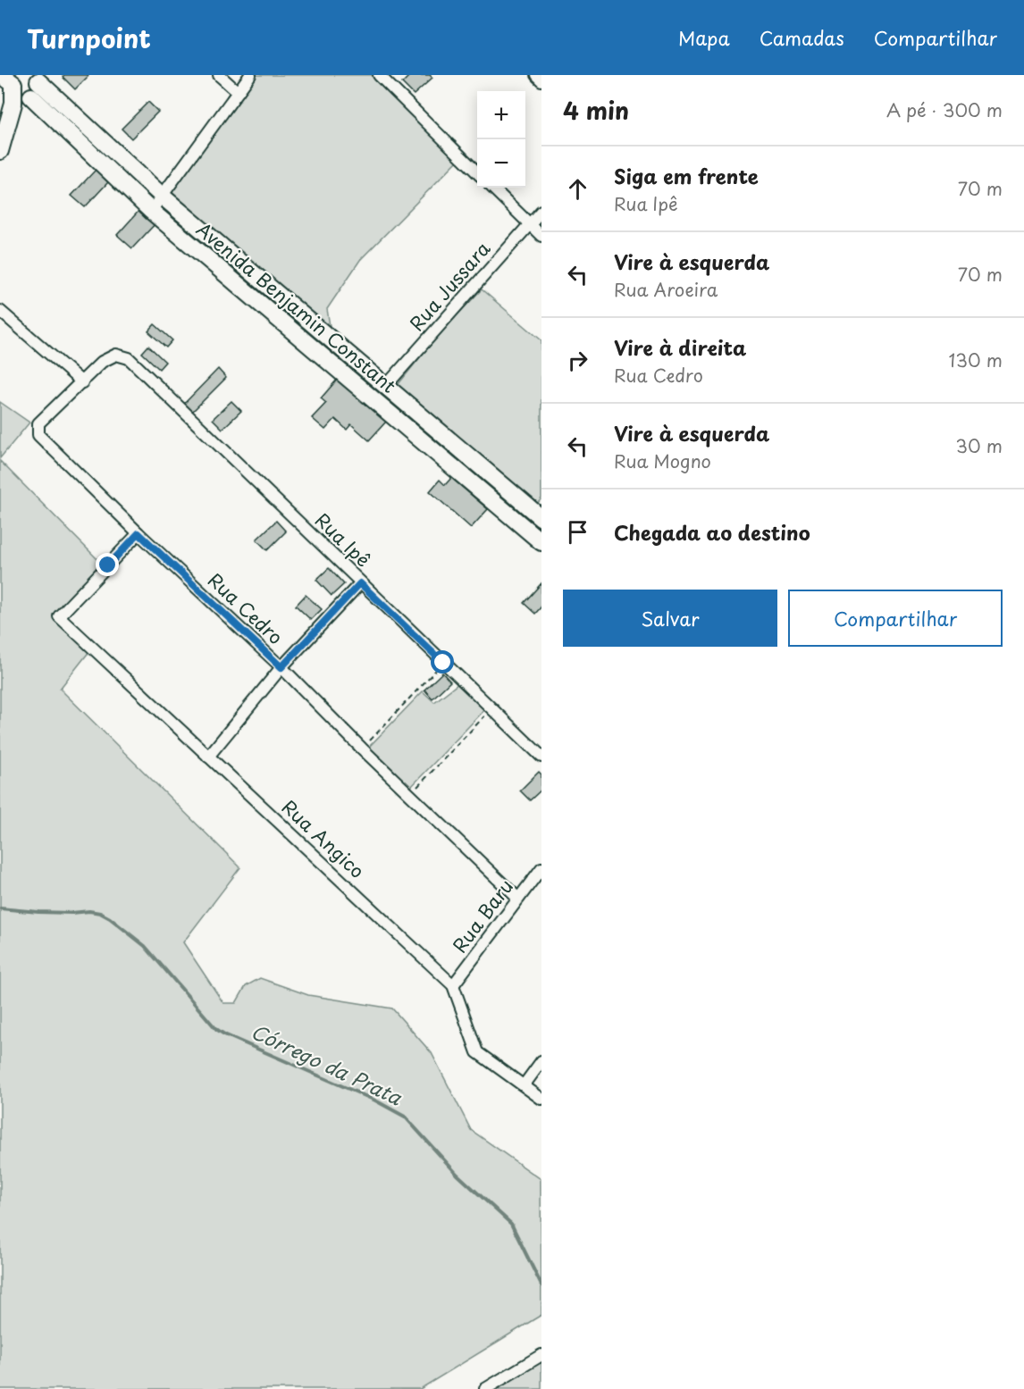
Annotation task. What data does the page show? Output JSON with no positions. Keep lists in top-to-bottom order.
{
  "streets": {
    "street": [
      "Rua Jussara",
      "Avenida Benjamin Constant",
      "Rua Ipê",
      "Rua Cedro",
      "Rua Angico",
      "Rua Baru"
    ]
  },
  "crossings": [
    ["Rua Jussara", "Avenida Benjamin Constant"],
    ["Rua Ipê", "Rua Cedro"],
    ["Rua Cedro", "Rua Angico"],
    ["Rua Cedro", "Rua Baru"],
    ["Rua Angico", "Rua Baru"]
  ],
  "water": ["Córrego da Prata"],
  "page": {
    "header": "Turnpoint",
    "nav": ["Mapa", "Camadas", "Compartilhar"],
    "heading": ["4 min", "A pé · 300 m"],
    "map_buttons": ["+", "−"],
    "list": [
      ["Siga em frente", "Rua Ipê", "70 m"],
      ["Vire à esquerda", "Rua Aroeira", "70 m"],
      ["Vire à direita", "Rua Cedro", "130 m"],
      ["Vire à esquerda", "Rua Mogno", "30 m"],
      "Chegada ao destino"
    ],
    "buttons": ["Salvar", "Compartilhar"]
  }
}
